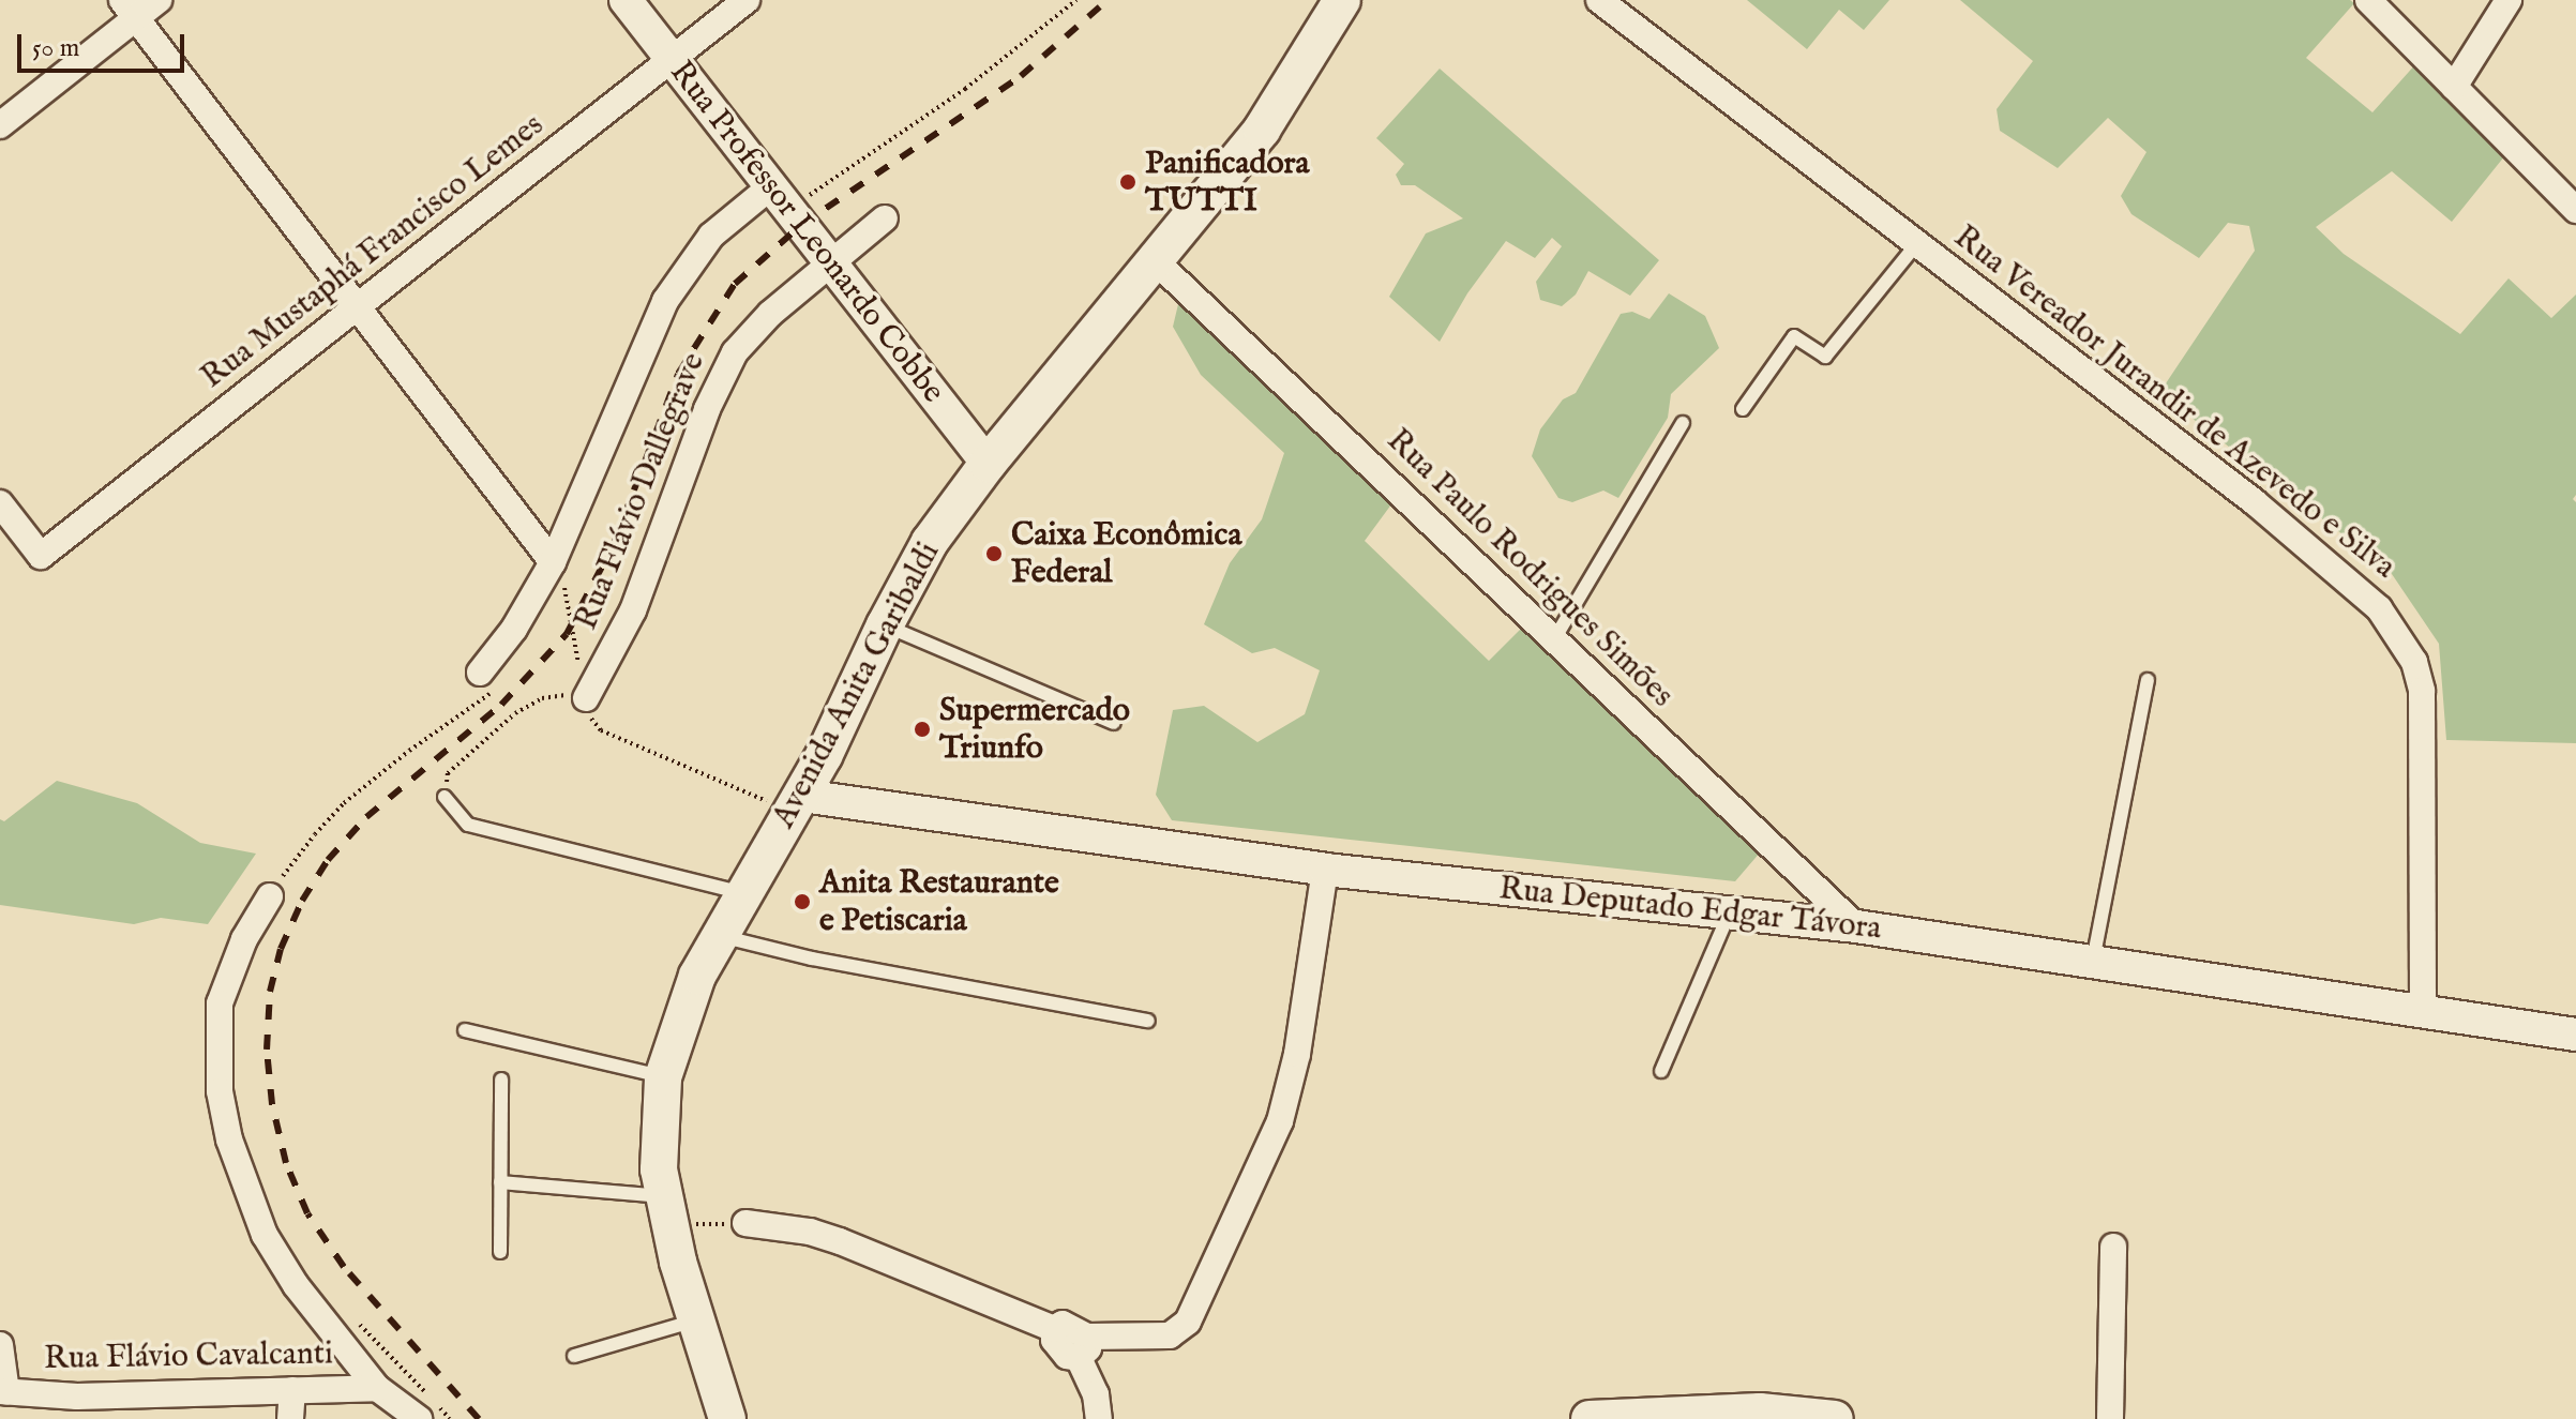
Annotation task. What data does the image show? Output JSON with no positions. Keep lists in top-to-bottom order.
{
  "streets": {
    "main road": ["Avenida Anita Garibaldi"],
    "street": [
      "Rua Professor Leonardo Cobbe",
      "Rua Mustaphá Francisco Lemes",
      "Rua Vereador Jurandir de Azevedo e Silva",
      "Rua Flávio Dallegrave",
      "Rua Paulo Rodrigues Simões",
      "Rua Deputado Edgar Távora",
      "Rua Flávio Cavalcanti"
    ]
  },
  "crossings": [
    ["Rua Professor Leonardo Cobbe", "Rua Mustaphá Francisco Lemes"],
    ["Rua Professor Leonardo Cobbe", "Rua Flávio Dallegrave"],
    ["Rua Professor Leonardo Cobbe", "Avenida Anita Garibaldi"],
    ["Rua Vereador Jurandir de Azevedo e Silva", "Rua Deputado Edgar Távora"],
    ["Rua Paulo Rodrigues Simões", "Avenida Anita Garibaldi"],
    ["Rua Paulo Rodrigues Simões", "Rua Deputado Edgar Távora"],
    ["Avenida Anita Garibaldi", "Rua Deputado Edgar Távora"]
  ],
  "places": [
    "Panificadora TUTTI",
    "Caixa Econômica Federal",
    "Supermercado Triunfo",
    "Anita Restaurante e Petiscaria"
  ],
  "scale_bar": "50 m"
}
